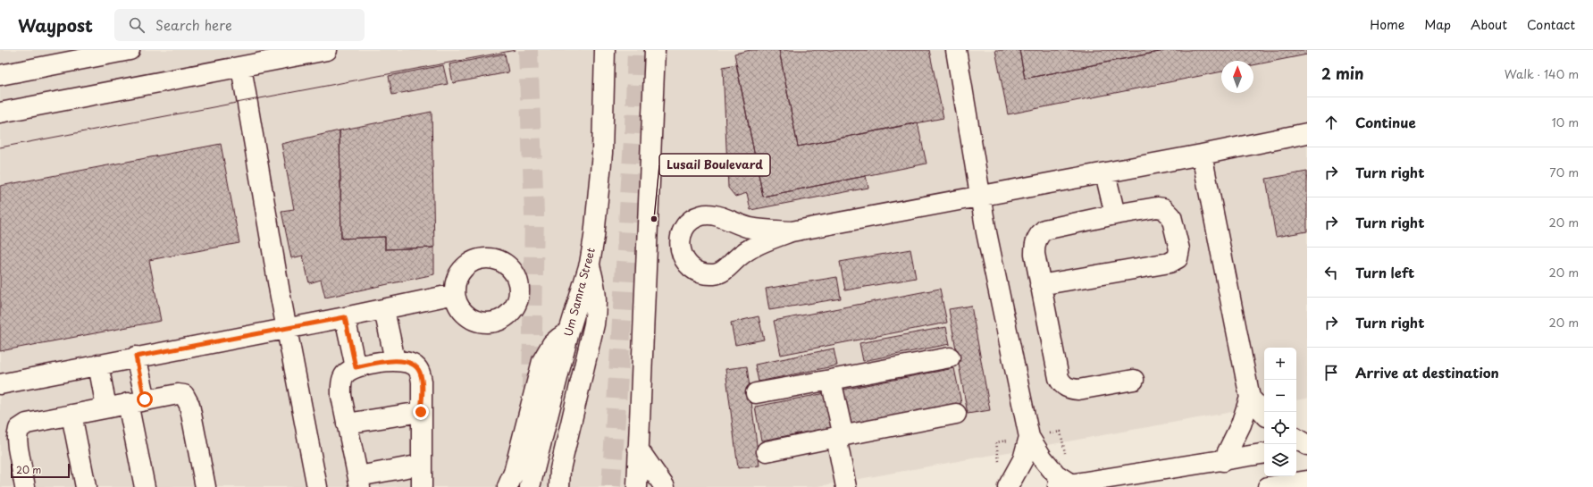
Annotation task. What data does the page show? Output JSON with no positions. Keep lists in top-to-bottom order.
{
  "streets": {
    "street": ["Um Samra Street"]
  },
  "places": ["Lusail Boulevard"],
  "scale_bar": "20 m",
  "north": "top",
  "page": {
    "header": "Waypost",
    "search": "Search here",
    "nav": [
      "Home",
      "Map",
      "About",
      "Contact"
    ],
    "heading": ["2 min", "Walk · 140 m"],
    "list": [
      ["Continue", "10 m"],
      ["Turn right", "70 m"],
      ["Turn right", "20 m"],
      ["Turn left", "20 m"],
      ["Turn right", "20 m"],
      "Arrive at destination"
    ],
    "map_buttons": ["+", "−"],
    "scale": "20 m"
  }
}
